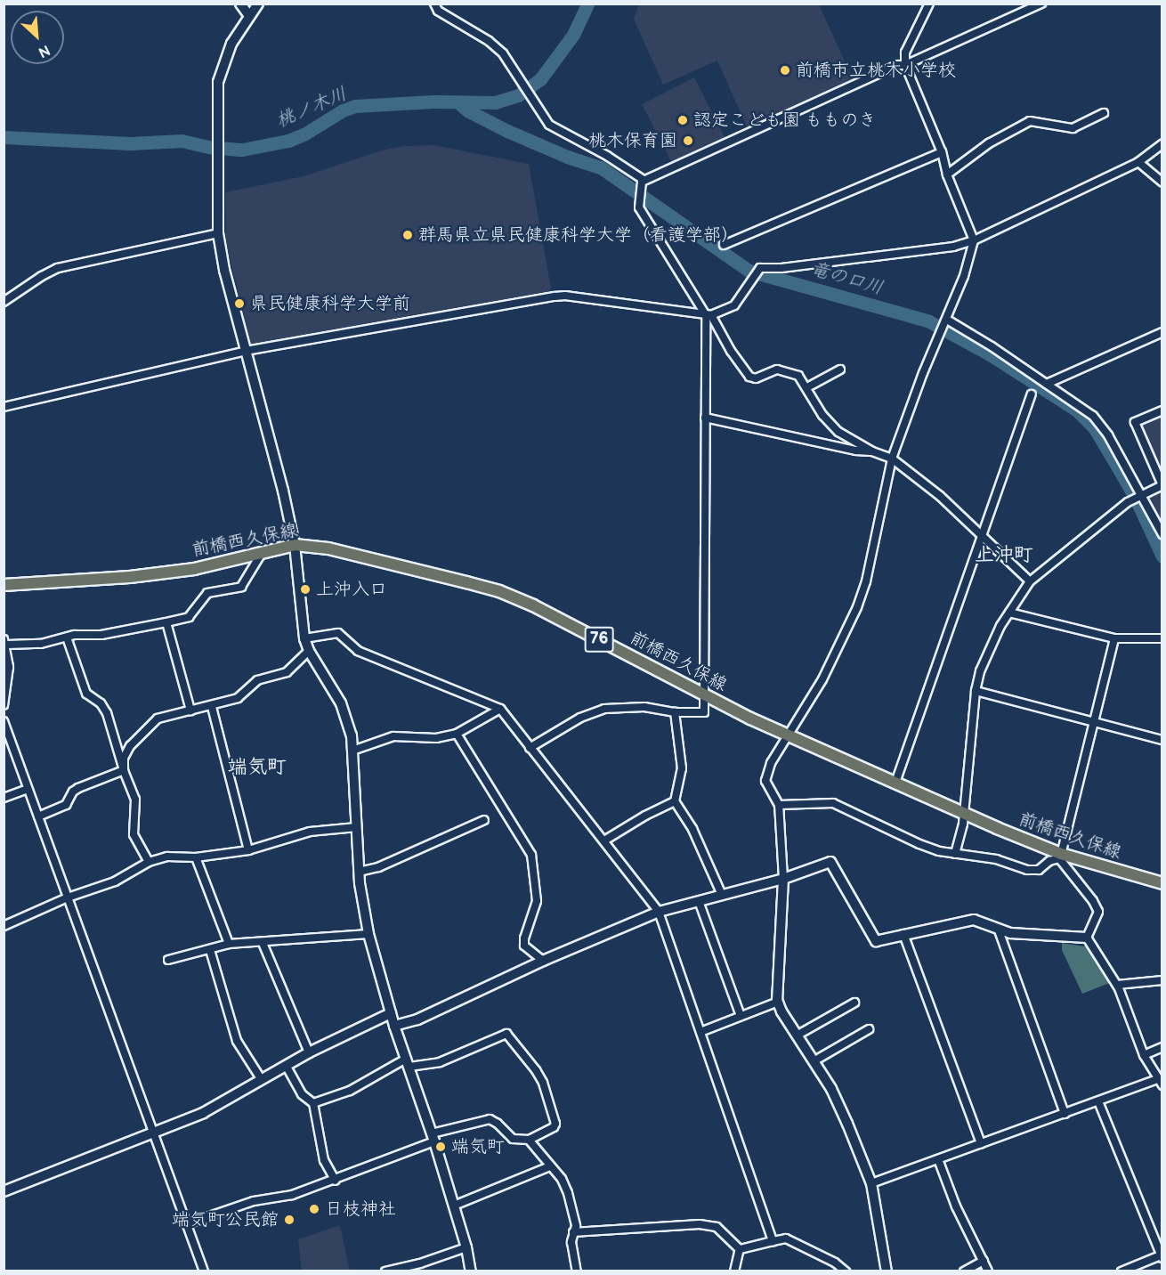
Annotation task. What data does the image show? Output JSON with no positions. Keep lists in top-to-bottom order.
{
  "streets": {
    "main road": ["前橋西久保線", "76"]
  },
  "districts": ["上沖町", "端気町"],
  "water": ["桃ノ木川", "竜の口川"],
  "places": [
    "前橋市立桃木小学校",
    "認定こども園 もものき",
    "桃木保育園",
    "群馬県立県民健康科学大学（看護学部）",
    "県民健康科学大学前",
    "上沖入口",
    "端気町",
    "日枝神社",
    "端気町公民館"
  ],
  "north": "bottom right"
}
